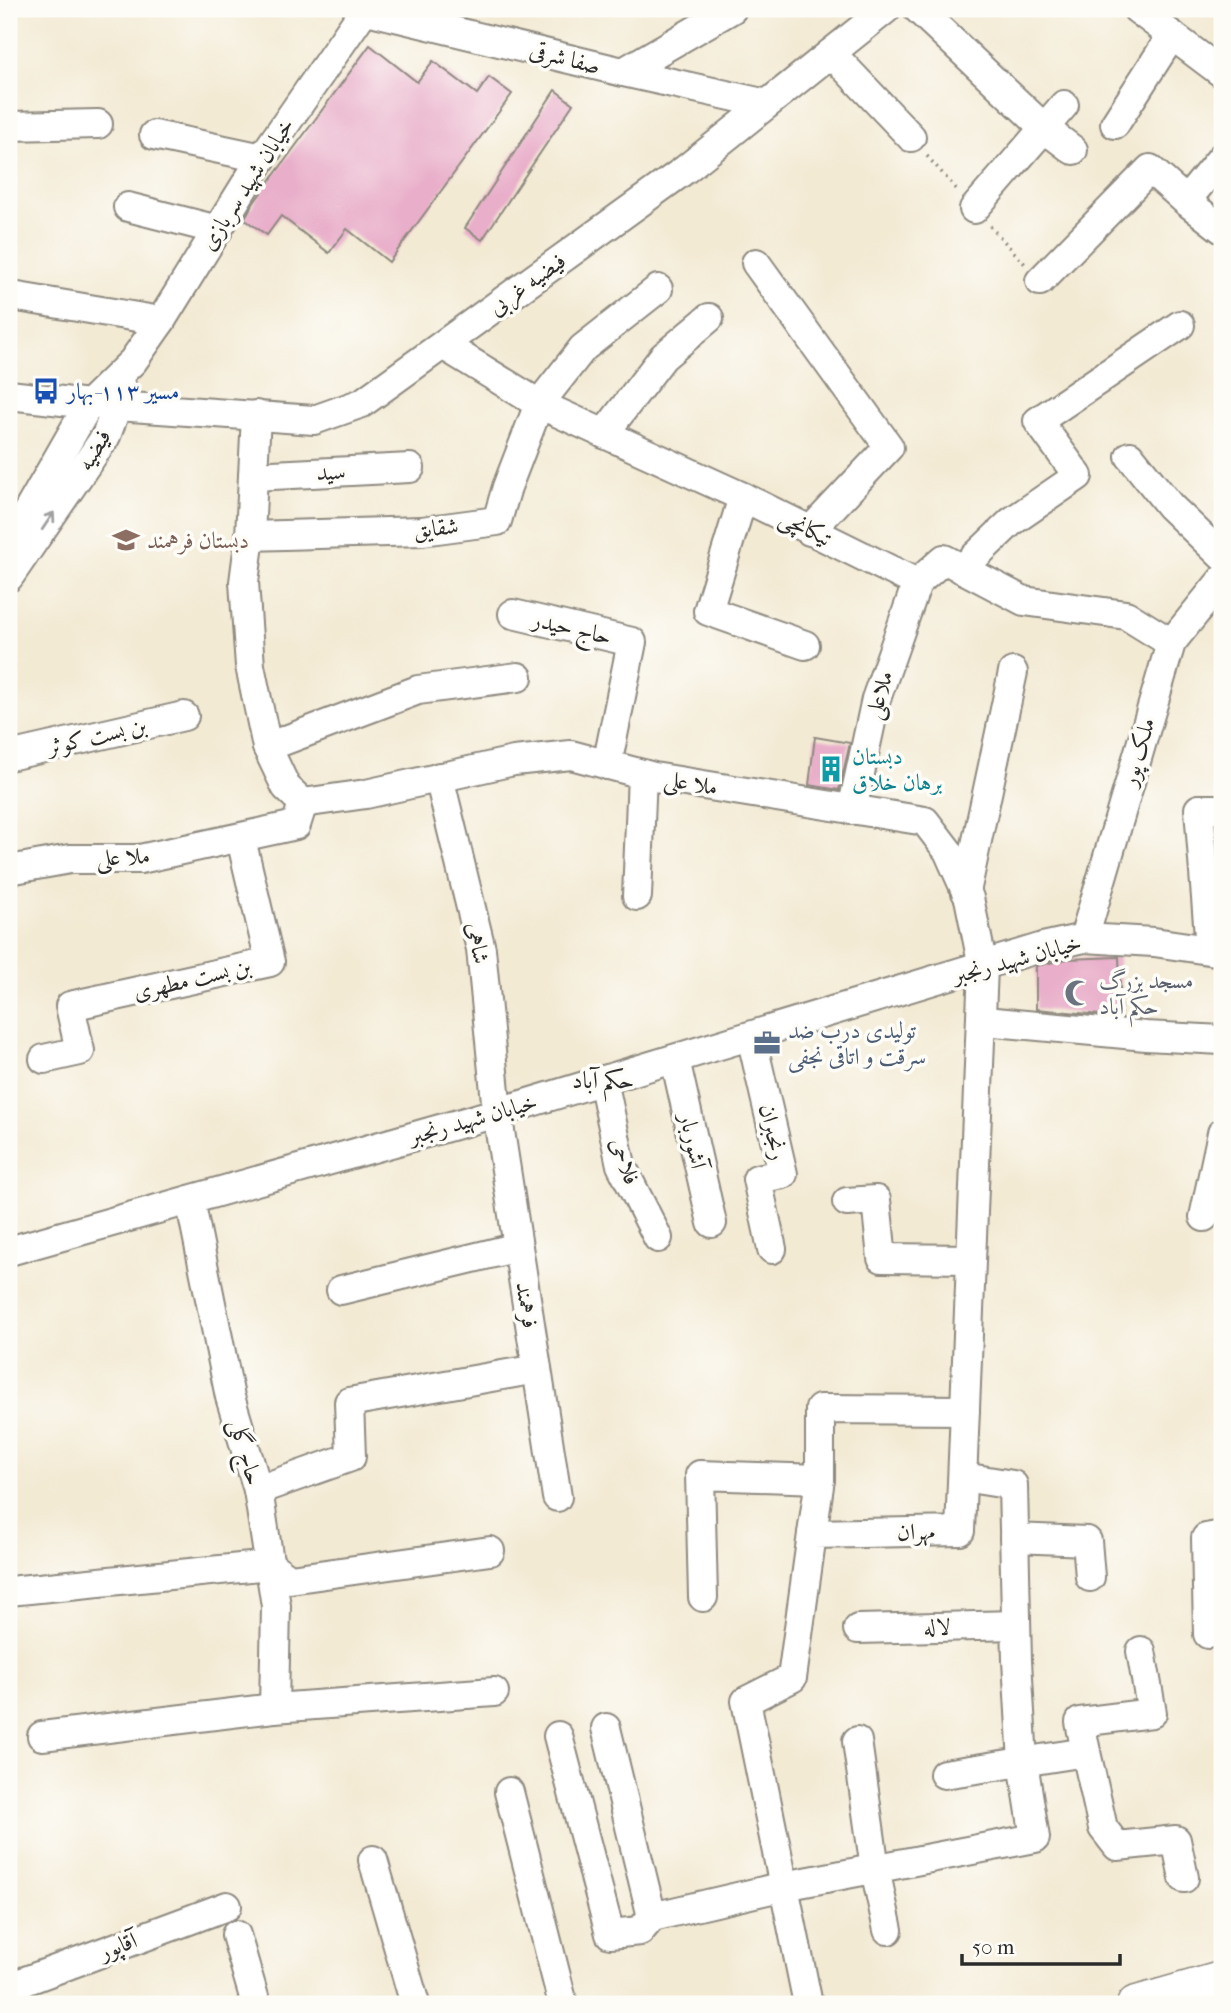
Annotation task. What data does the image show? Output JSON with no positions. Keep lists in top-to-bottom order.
{
  "streets": {
    "street": [
      "صفا شرقی",
      "خیابان شهید سربازی",
      "فیضیه غربی",
      "فیضیه",
      "سید",
      "شقایق",
      "تیکانچی",
      "حاج حیدر",
      "ملاعلی",
      "بن بست کوثر",
      "ملک پور",
      "ملا علی",
      "شاهی",
      "خیابان شهید رنجبر",
      "بن بست مطهری",
      "رنجبران",
      "آشوربار",
      "فلاحی",
      "فرهمند",
      "حاج گلی",
      "مهران",
      "لاله",
      "آقاپور"
    ]
  },
  "crossings": [
    ["صفا شرقی", "خیابان شهید سربازی"],
    ["صفا شرقی", "فیضیه غربی"],
    ["خیابان شهید سربازی", "فیضیه"],
    ["فیضیه غربی", "فیضیه"],
    ["فیضیه غربی", "تیکانچی"],
    ["شقایق", "تیکانچی"],
    ["تیکانچی", "ملاعلی"],
    ["حاج حیدر", "ملا علی"],
    ["ملاعلی", "ملا علی"],
    ["ملک پور", "خیابان شهید رنجبر"],
    ["ملا علی", "شاهی"],
    ["ملا علی", "خیابان شهید رنجبر"],
    ["ملا علی", "بن بست مطهری"],
    ["ملا علی", "مهران"],
    ["شاهی", "خیابان شهید رنجبر"],
    ["شاهی", "فرهمند"],
    ["خیابان شهید رنجبر", "رنجبران"],
    ["خیابان شهید رنجبر", "آشوربار"],
    ["خیابان شهید رنجبر", "فلاحی"],
    ["خیابان شهید رنجبر", "فرهمند"],
    ["خیابان شهید رنجبر", "حاج گلی"],
    ["خیابان شهید رنجبر", "مهران"]
  ],
  "districts": ["حکم آباد"],
  "places": {
    "bus stop": ["مسیر ۱۱۳-بهار"],
    "school or university": ["دبستان فرهمند"],
    "building": ["دبستان برهان خلاق"],
    "mosque": ["مسجد بزرگ حکم آباد"],
    "office": ["تولیدی درب ضد سرقت و اتاقی نجفی"]
  },
  "scale_bar": "50 m"
}
